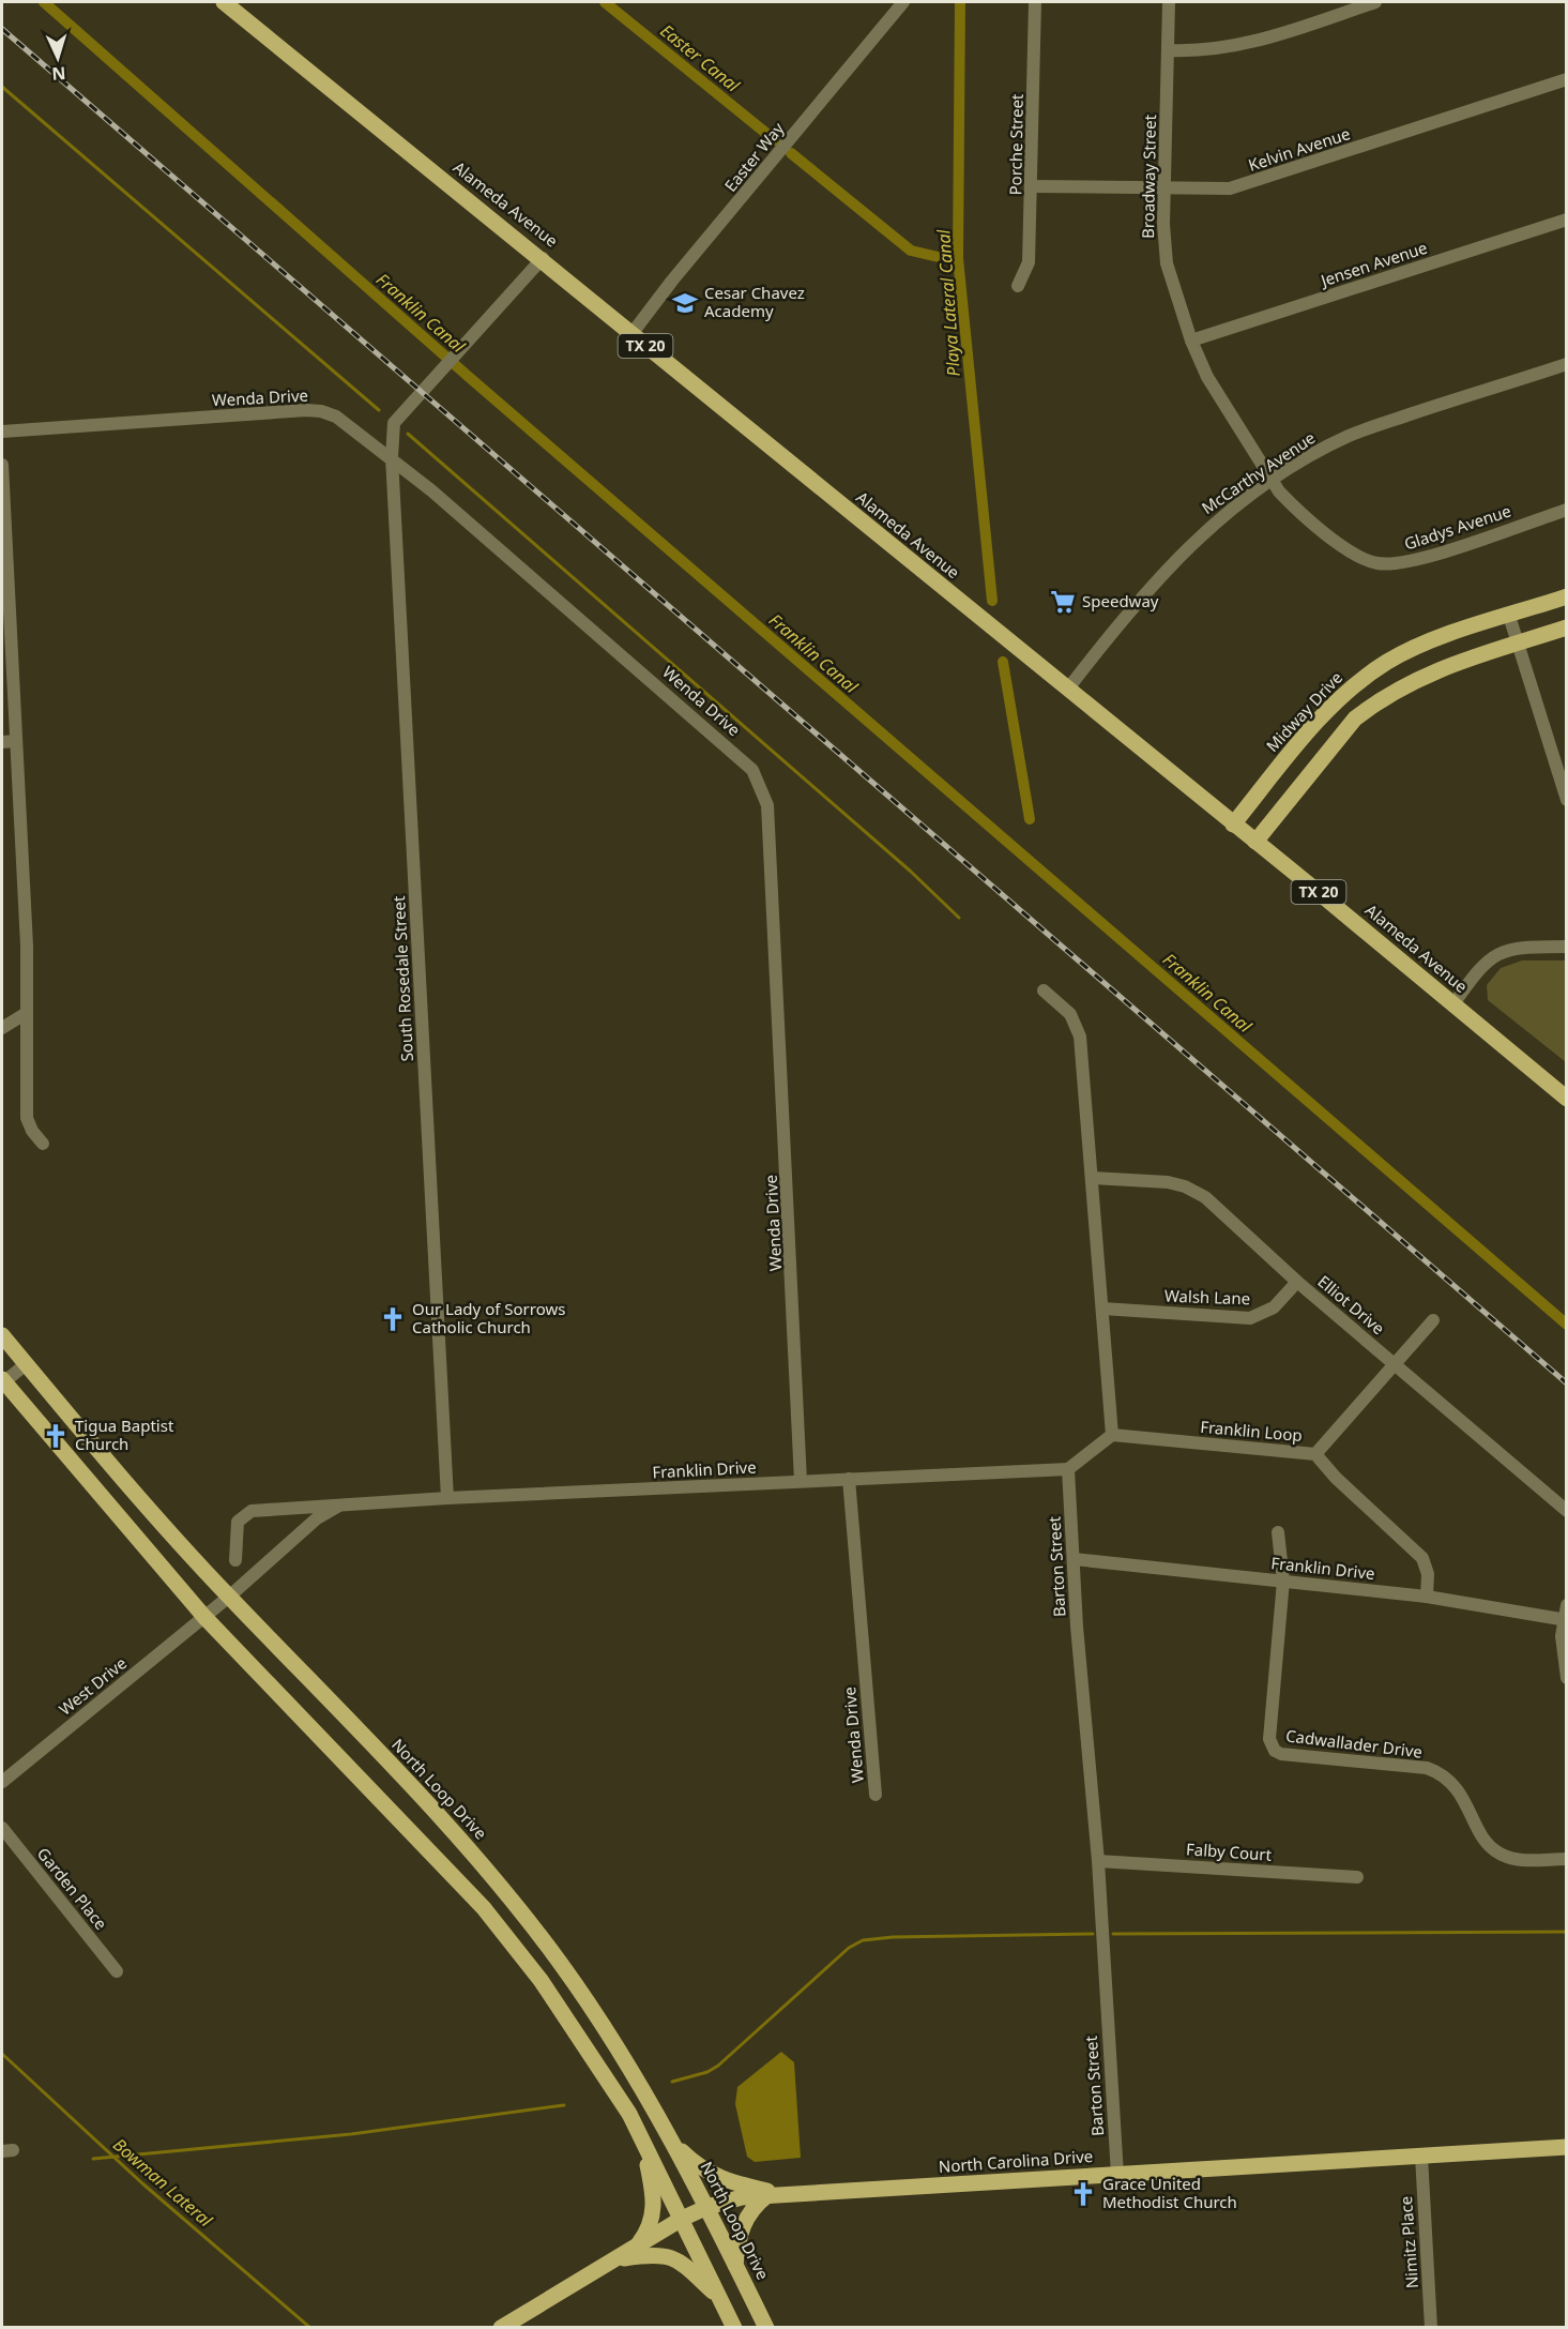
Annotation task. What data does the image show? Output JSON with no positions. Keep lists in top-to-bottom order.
{
  "streets": {
    "main road": [
      "Alameda Avenue",
      "TX 20",
      "Midway Drive",
      "North Loop Drive",
      "North Carolina Drive"
    ],
    "street": [
      "Porche Street",
      "Kelvin Avenue",
      "Easter Way",
      "Broadway Street",
      "Jensen Avenue",
      "Wenda Drive",
      "McCarthy Avenue",
      "Gladys Avenue",
      "South Rosedale Street",
      "Walsh Lane",
      "Elliot Drive",
      "Franklin Loop",
      "Franklin Drive",
      "Barton Street",
      "West Drive",
      "Cadwallader Drive",
      "Falby Court",
      "Garden Place",
      "Nimitz Place"
    ]
  },
  "crossings": [
    ["Porche Street", "Kelvin Avenue"],
    ["Kelvin Avenue", "Broadway Street"],
    ["Easter Way", "Alameda Avenue"],
    ["Broadway Street", "Jensen Avenue"],
    ["Broadway Street", "McCarthy Avenue"],
    ["Broadway Street", "Gladys Avenue"],
    ["Alameda Avenue", "McCarthy Avenue"],
    ["Alameda Avenue", "Midway Drive"],
    ["Alameda Avenue", "South Rosedale Street"],
    ["Wenda Drive", "South Rosedale Street"],
    ["Wenda Drive", "Franklin Drive"],
    ["McCarthy Avenue", "Gladys Avenue"],
    ["South Rosedale Street", "Franklin Drive"],
    ["Walsh Lane", "Elliot Drive"],
    ["Franklin Loop", "Franklin Drive"],
    ["Franklin Drive", "Barton Street"],
    ["Franklin Drive", "West Drive"],
    ["Franklin Drive", "Cadwallader Drive"],
    ["Franklin Drive", "North Loop Drive"],
    ["Barton Street", "Falby Court"],
    ["Barton Street", "North Carolina Drive"],
    ["North Loop Drive", "North Carolina Drive"],
    ["North Carolina Drive", "Nimitz Place"]
  ],
  "water": [
    "Easter Canal",
    "Playa Lateral Canal",
    "Franklin Canal",
    "Bowman Lateral"
  ],
  "places": {
    "school or university": ["Cesar Chavez Academy"],
    "supermarket": ["Speedway"],
    "church": ["Our Lady of Sorrows Catholic Church", "Tigua Baptist Church", "Grace United Methodist Church"]
  },
  "north": "bottom"
}
